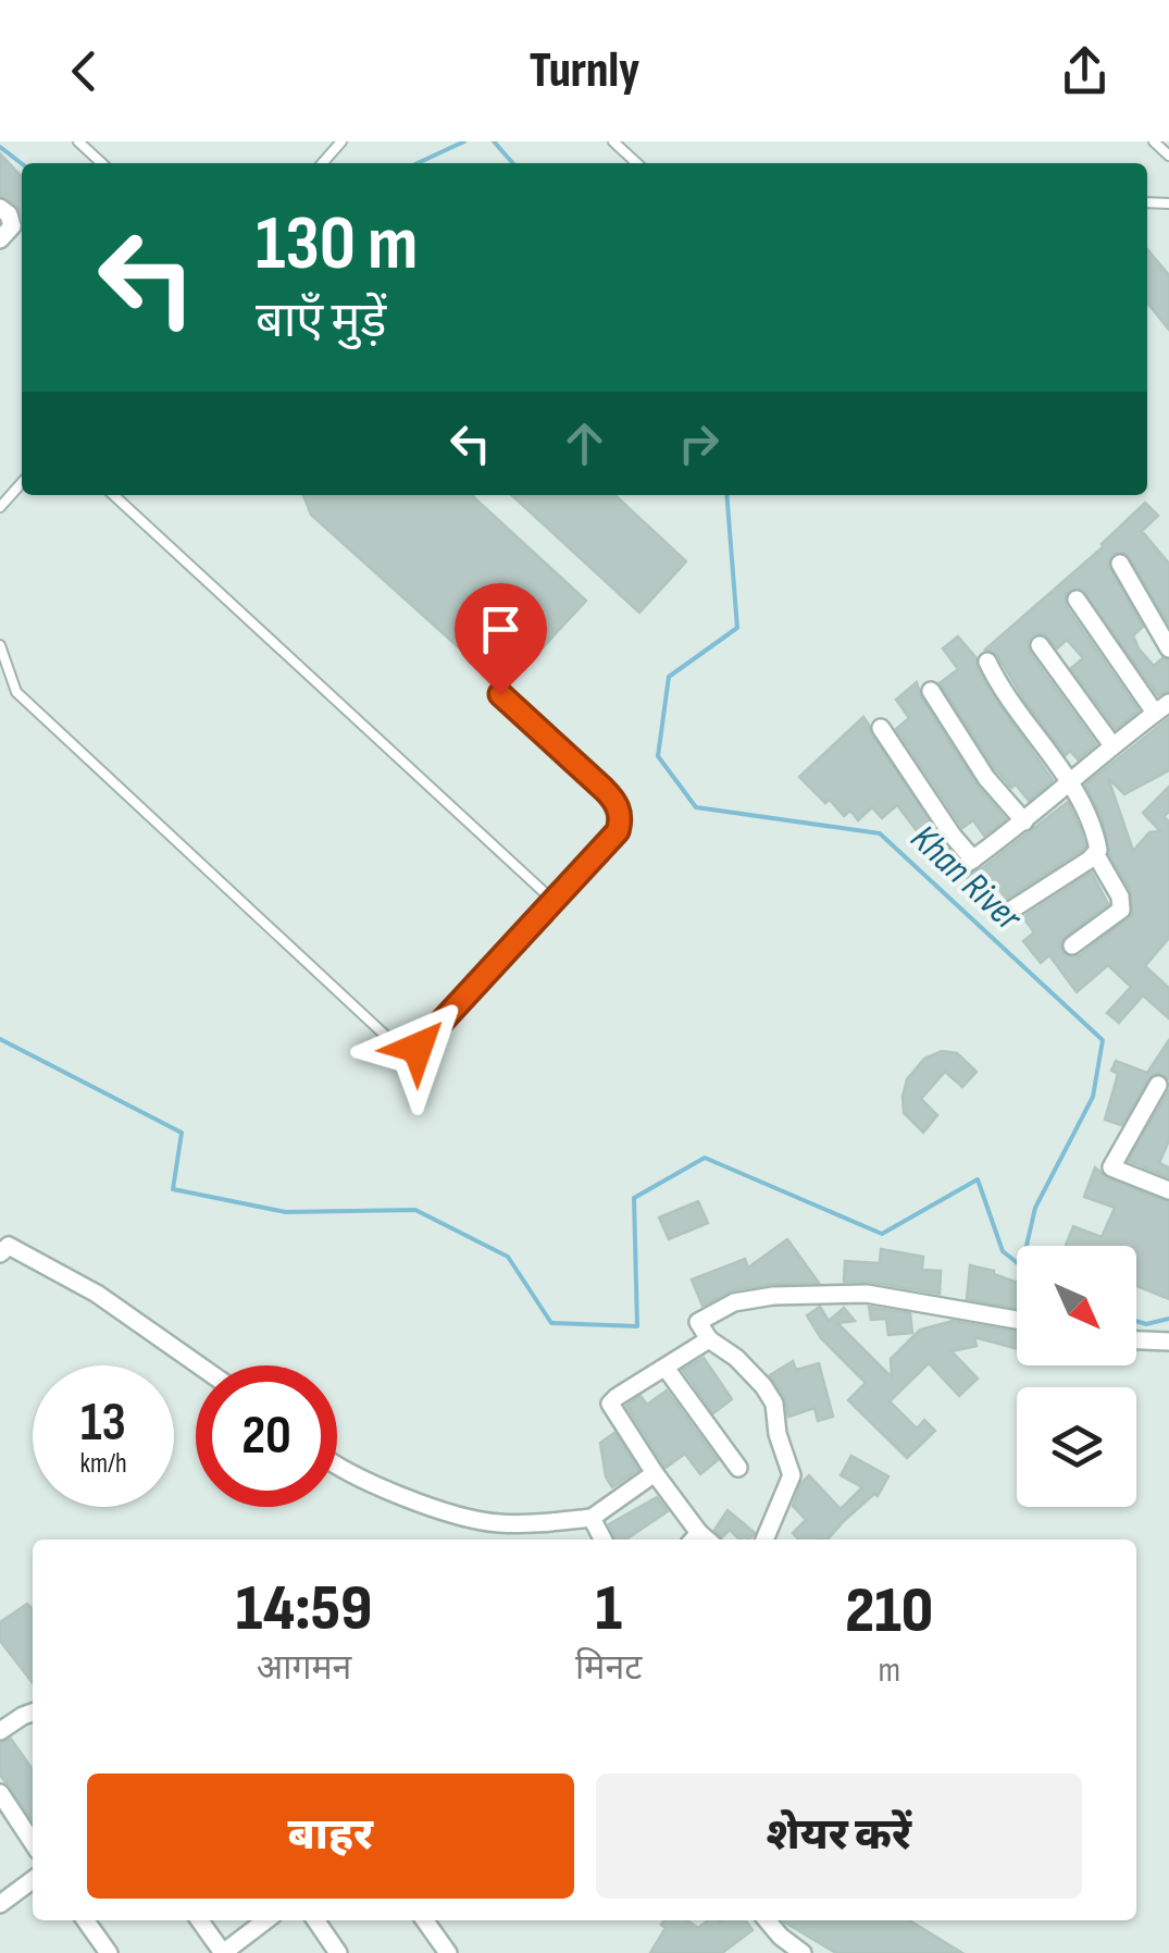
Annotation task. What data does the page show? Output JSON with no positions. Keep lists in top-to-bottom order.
{
  "water": ["Khan River"],
  "north": "bottom right",
  "page": {
    "header": "Turnly",
    "turn": ["130 m", "बाएँ मुड़ें"],
    "speed": "13 km/h",
    "limit": "20",
    "eta": [
      "14:59",
      "आगमन",
      "1",
      "मिनट",
      "210",
      "m"
    ],
    "buttons": ["बाहर", "शेयर करें"]
  }
}
